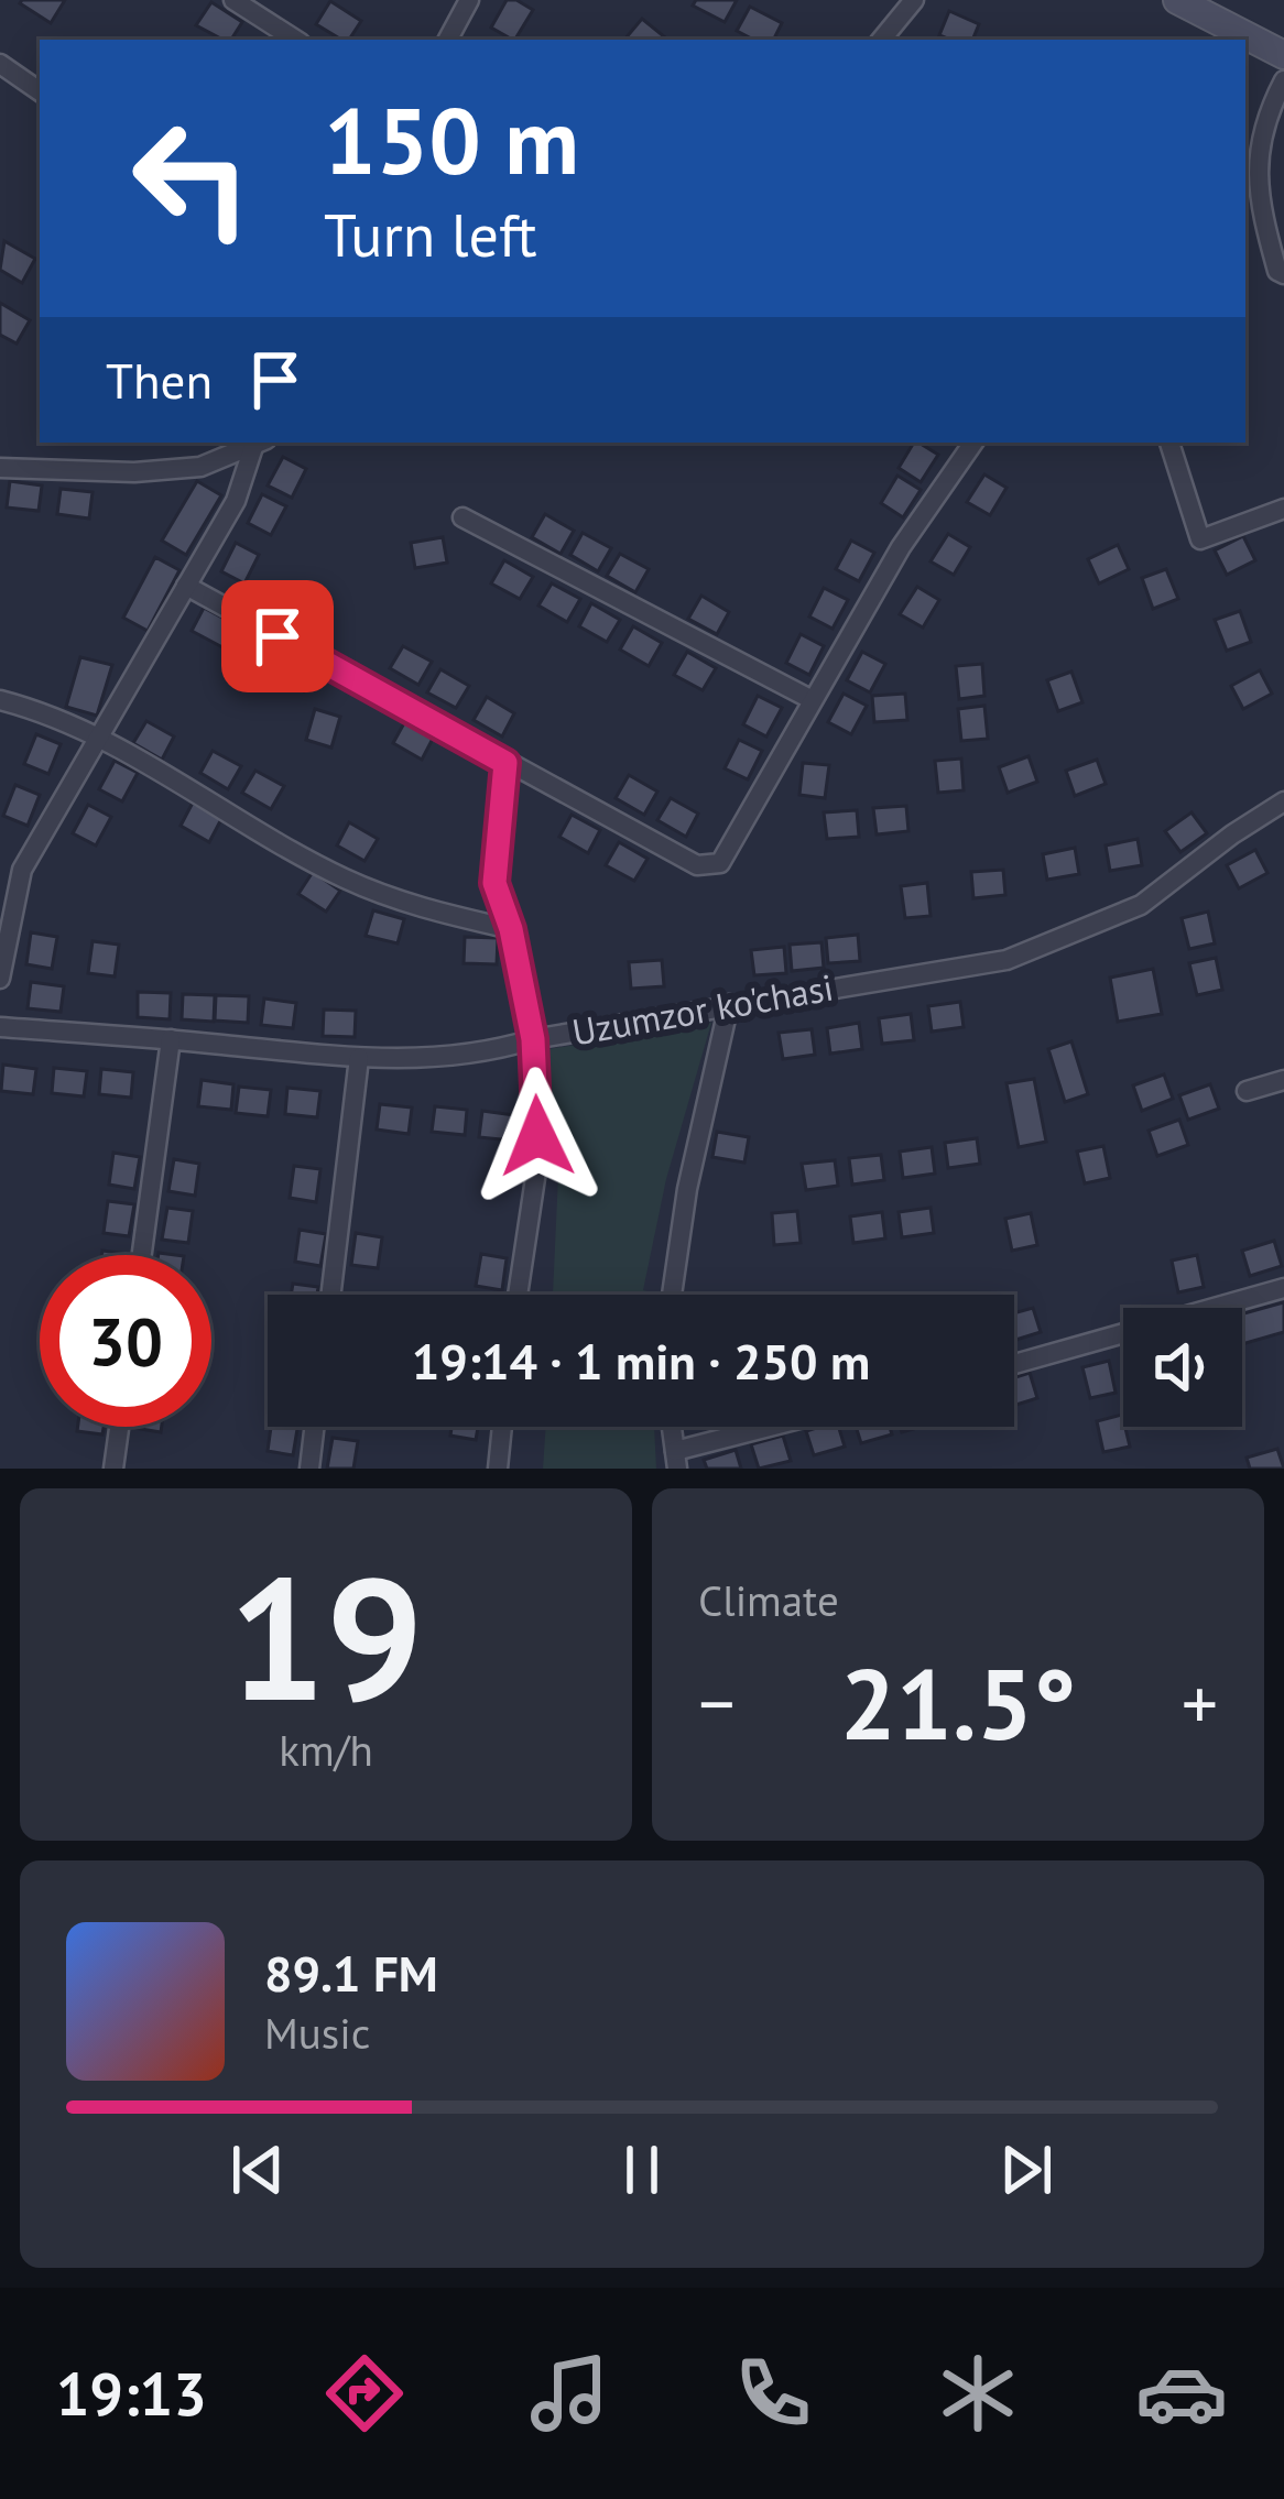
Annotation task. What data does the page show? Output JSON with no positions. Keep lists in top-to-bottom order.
{
  "streets": {
    "street": ["Uzumzor ko'chasi"]
  },
  "page": {
    "turn": ["150 m", "Turn left"],
    "then": "Then",
    "limit": "30",
    "trip": "19:14 · 1 min · 250 m",
    "tile": [
      ["19", "km/h"],
      "Climate"
    ],
    "heat": ["−", "21.5°", "+"],
    "song": ["89.1 FM", "Music"],
    "tabs": "19:13"
  }
}
